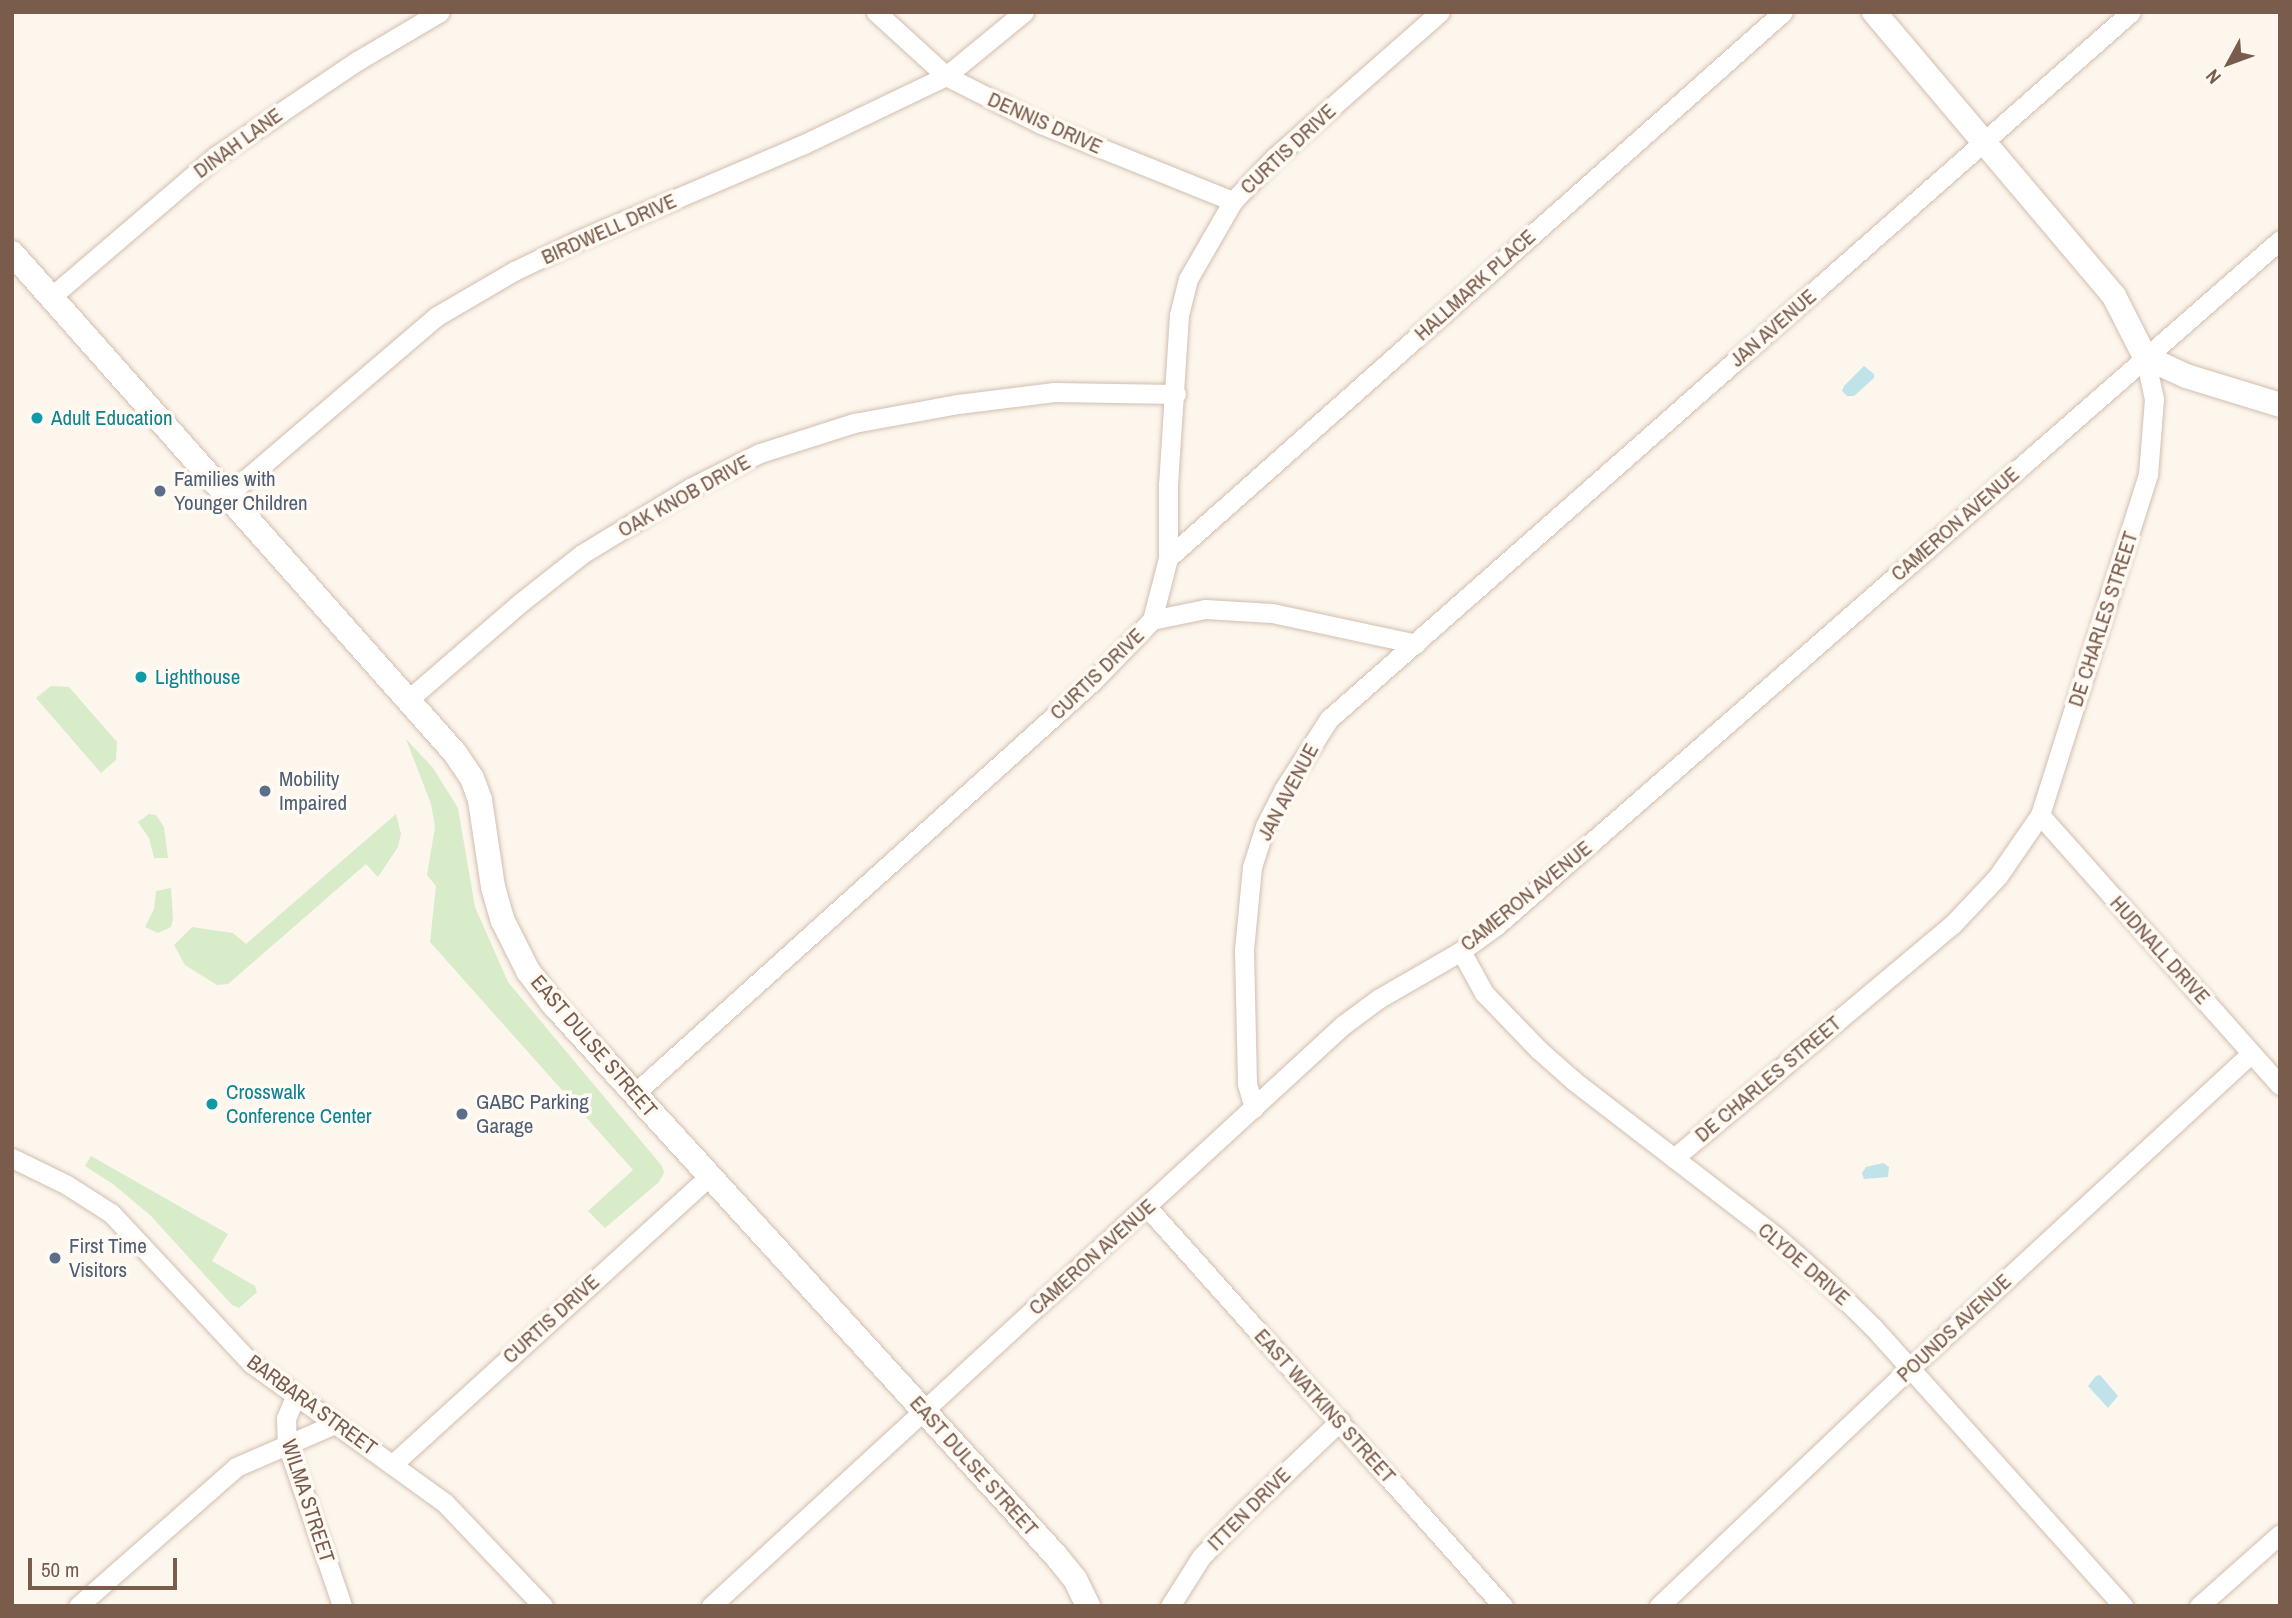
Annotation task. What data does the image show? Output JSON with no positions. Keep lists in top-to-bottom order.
{
  "streets": {
    "street": [
      "DENNIS DRIVE",
      "DINAH LANE",
      "CURTIS DRIVE",
      "BIRDWELL DRIVE",
      "HALLMARK PLACE",
      "JAN AVENUE",
      "OAK KNOB DRIVE",
      "CAMERON AVENUE",
      "DE CHARLES STREET",
      "HUDNALL DRIVE",
      "EAST DULSE STREET",
      "CLYDE DRIVE",
      "POUNDS AVENUE",
      "BARBARA STREET",
      "EAST WATKINS STREET",
      "WILMA STREET",
      "ITTEN DRIVE"
    ]
  },
  "crossings": [
    ["DENNIS DRIVE", "CURTIS DRIVE"],
    ["DENNIS DRIVE", "BIRDWELL DRIVE"],
    ["DINAH LANE", "EAST DULSE STREET"],
    ["CURTIS DRIVE", "HALLMARK PLACE"],
    ["CURTIS DRIVE", "OAK KNOB DRIVE"],
    ["CURTIS DRIVE", "EAST DULSE STREET"],
    ["CURTIS DRIVE", "BARBARA STREET"],
    ["BIRDWELL DRIVE", "EAST DULSE STREET"],
    ["JAN AVENUE", "CAMERON AVENUE"],
    ["JAN AVENUE", "DE CHARLES STREET"],
    ["OAK KNOB DRIVE", "EAST DULSE STREET"],
    ["CAMERON AVENUE", "DE CHARLES STREET"],
    ["CAMERON AVENUE", "EAST DULSE STREET"],
    ["CAMERON AVENUE", "CLYDE DRIVE"],
    ["CAMERON AVENUE", "EAST WATKINS STREET"],
    ["DE CHARLES STREET", "HUDNALL DRIVE"],
    ["DE CHARLES STREET", "CLYDE DRIVE"],
    ["HUDNALL DRIVE", "POUNDS AVENUE"],
    ["CLYDE DRIVE", "POUNDS AVENUE"],
    ["BARBARA STREET", "WILMA STREET"],
    ["EAST WATKINS STREET", "ITTEN DRIVE"]
  ],
  "places": [
    "Adult Education",
    "Families with Younger Children",
    "Lighthouse",
    "Mobility Impaired",
    "Crosswalk Conference Center",
    "GABC Parking Garage",
    "First Time Visitors"
  ],
  "scale_bar": "50 m",
  "north": "bottom left"
}
